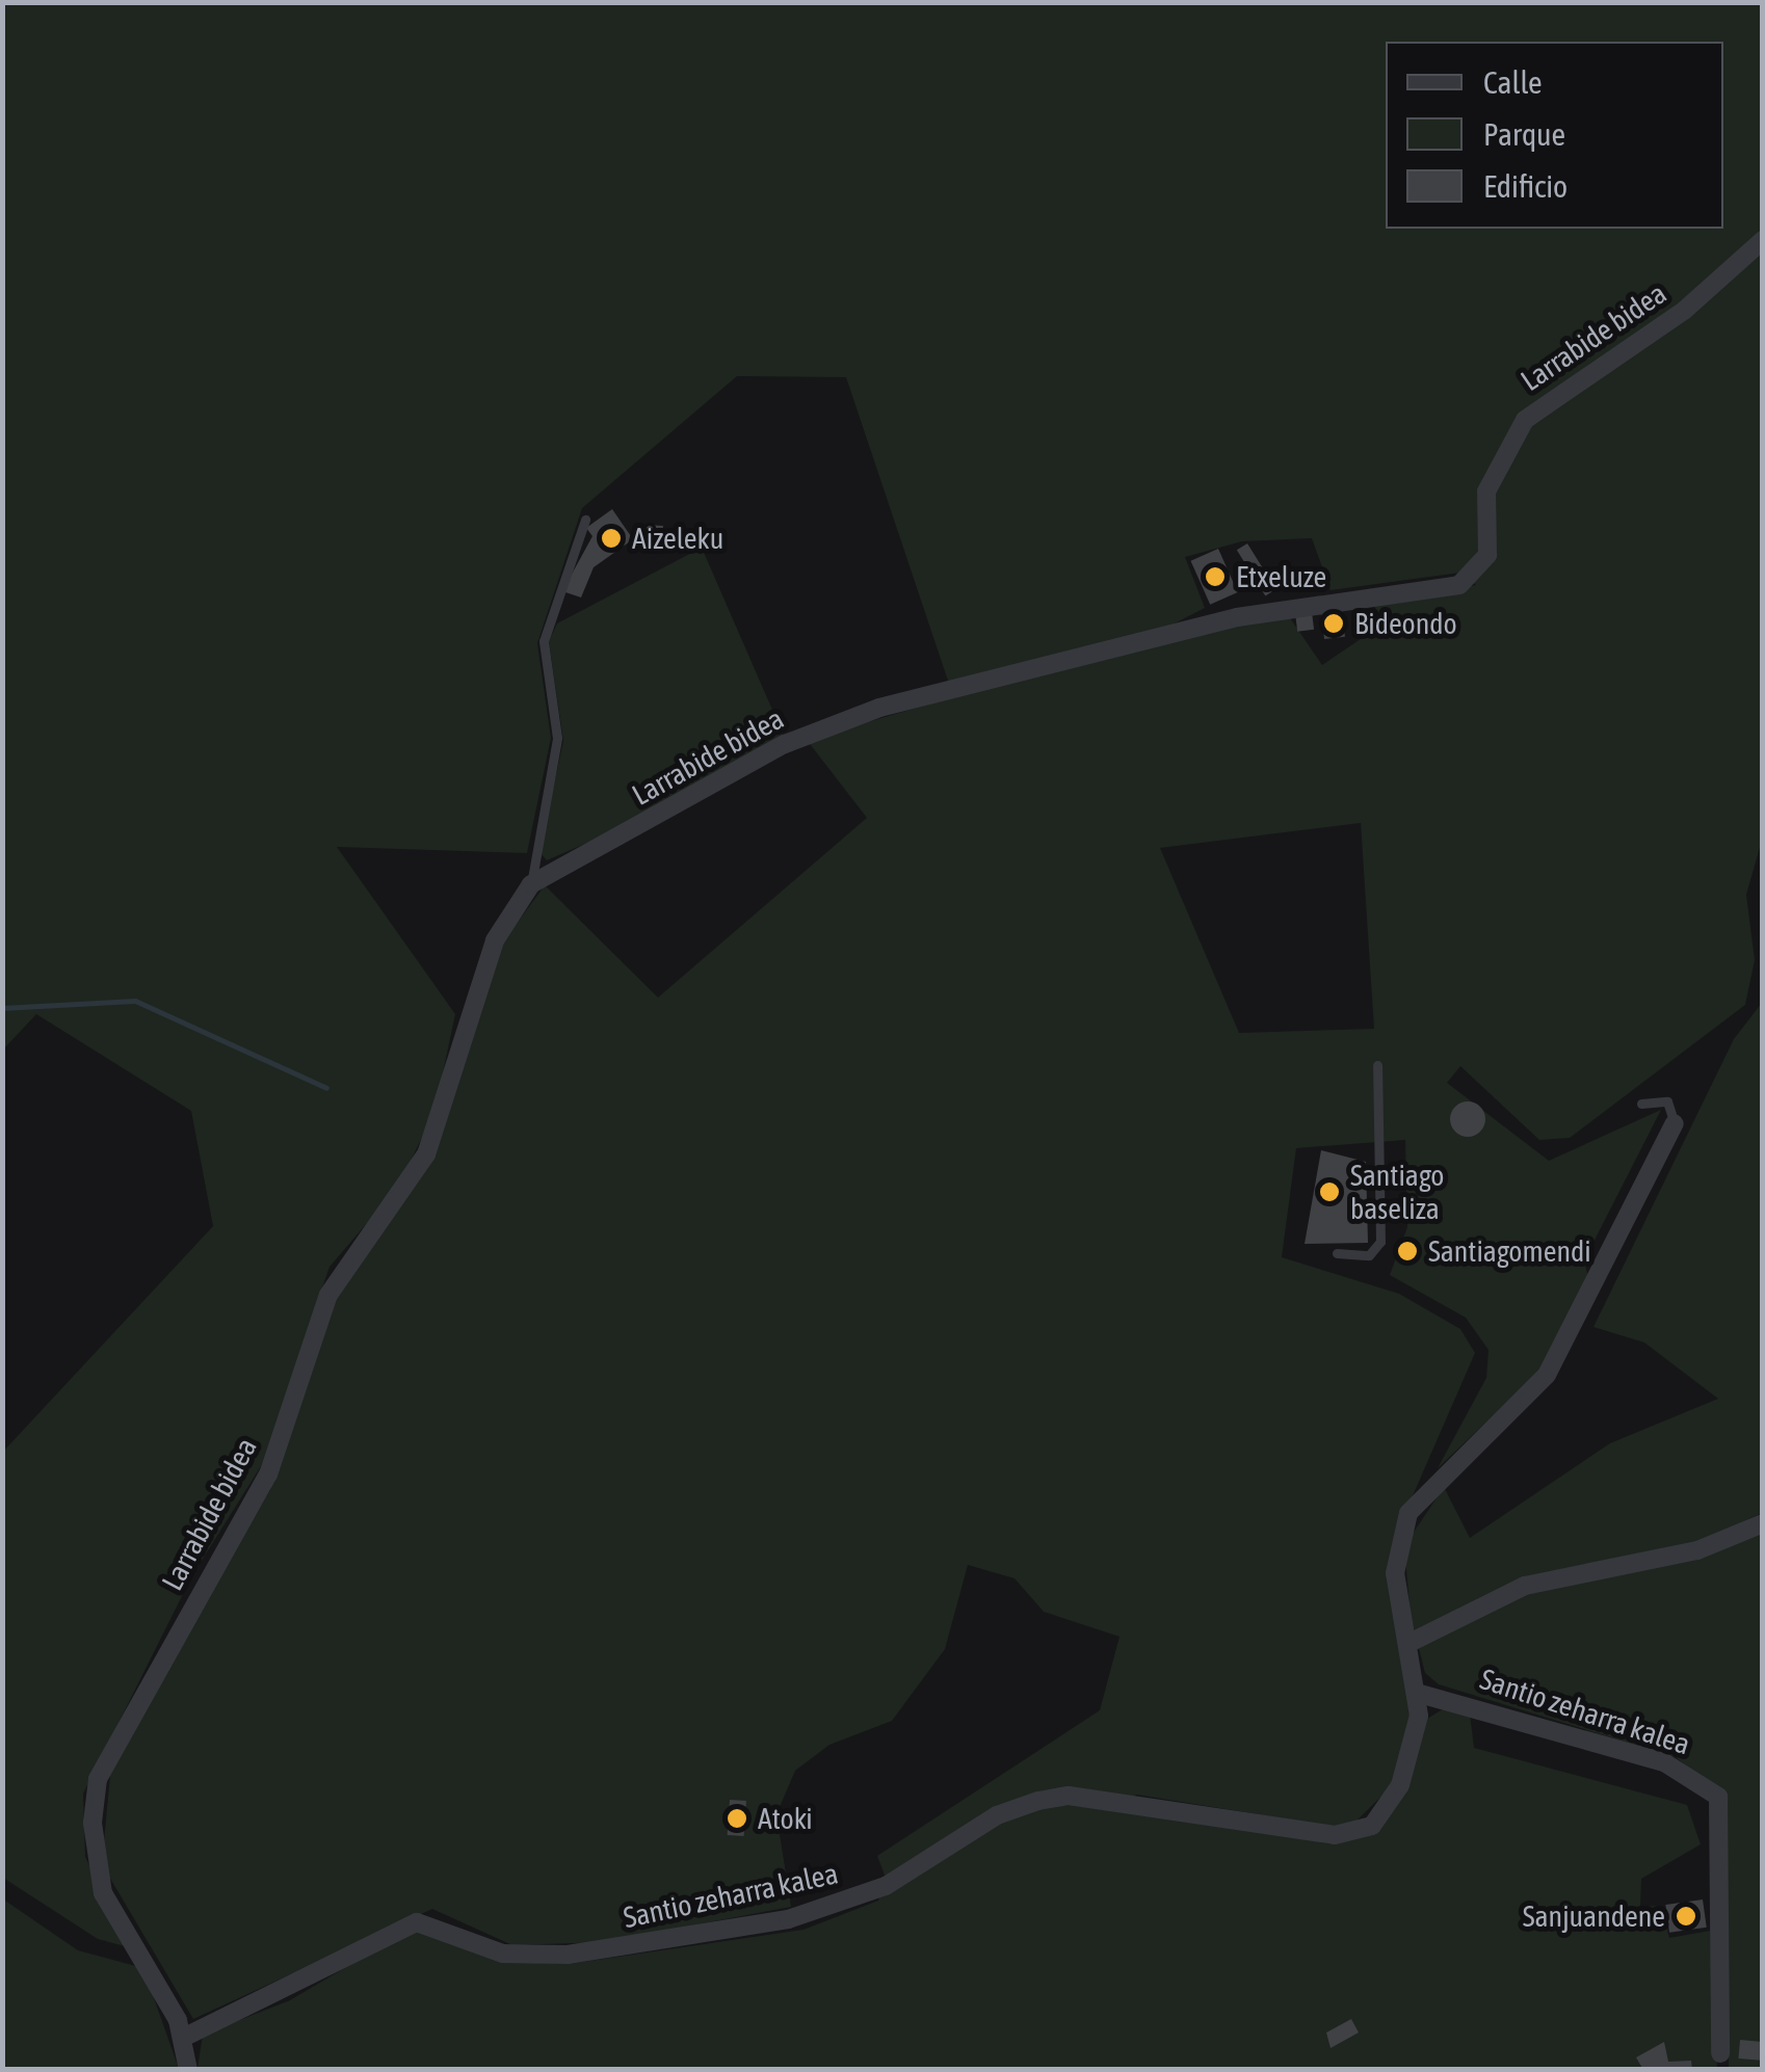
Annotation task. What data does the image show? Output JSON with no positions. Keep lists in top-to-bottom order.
{
  "streets": {
    "street": ["Larrabide bidea", "Santio zeharra kalea"]
  },
  "crossings": [
    ["Larrabide bidea", "Santio zeharra kalea"]
  ],
  "places": [
    "Aizeleku",
    "Etxeluze",
    "Bideondo",
    "Santiago baseliza",
    "Santiagomendi",
    "Atoki",
    "Sanjuandene"
  ],
  "legend": ["Calle", "Parque", "Edificio"]
}
